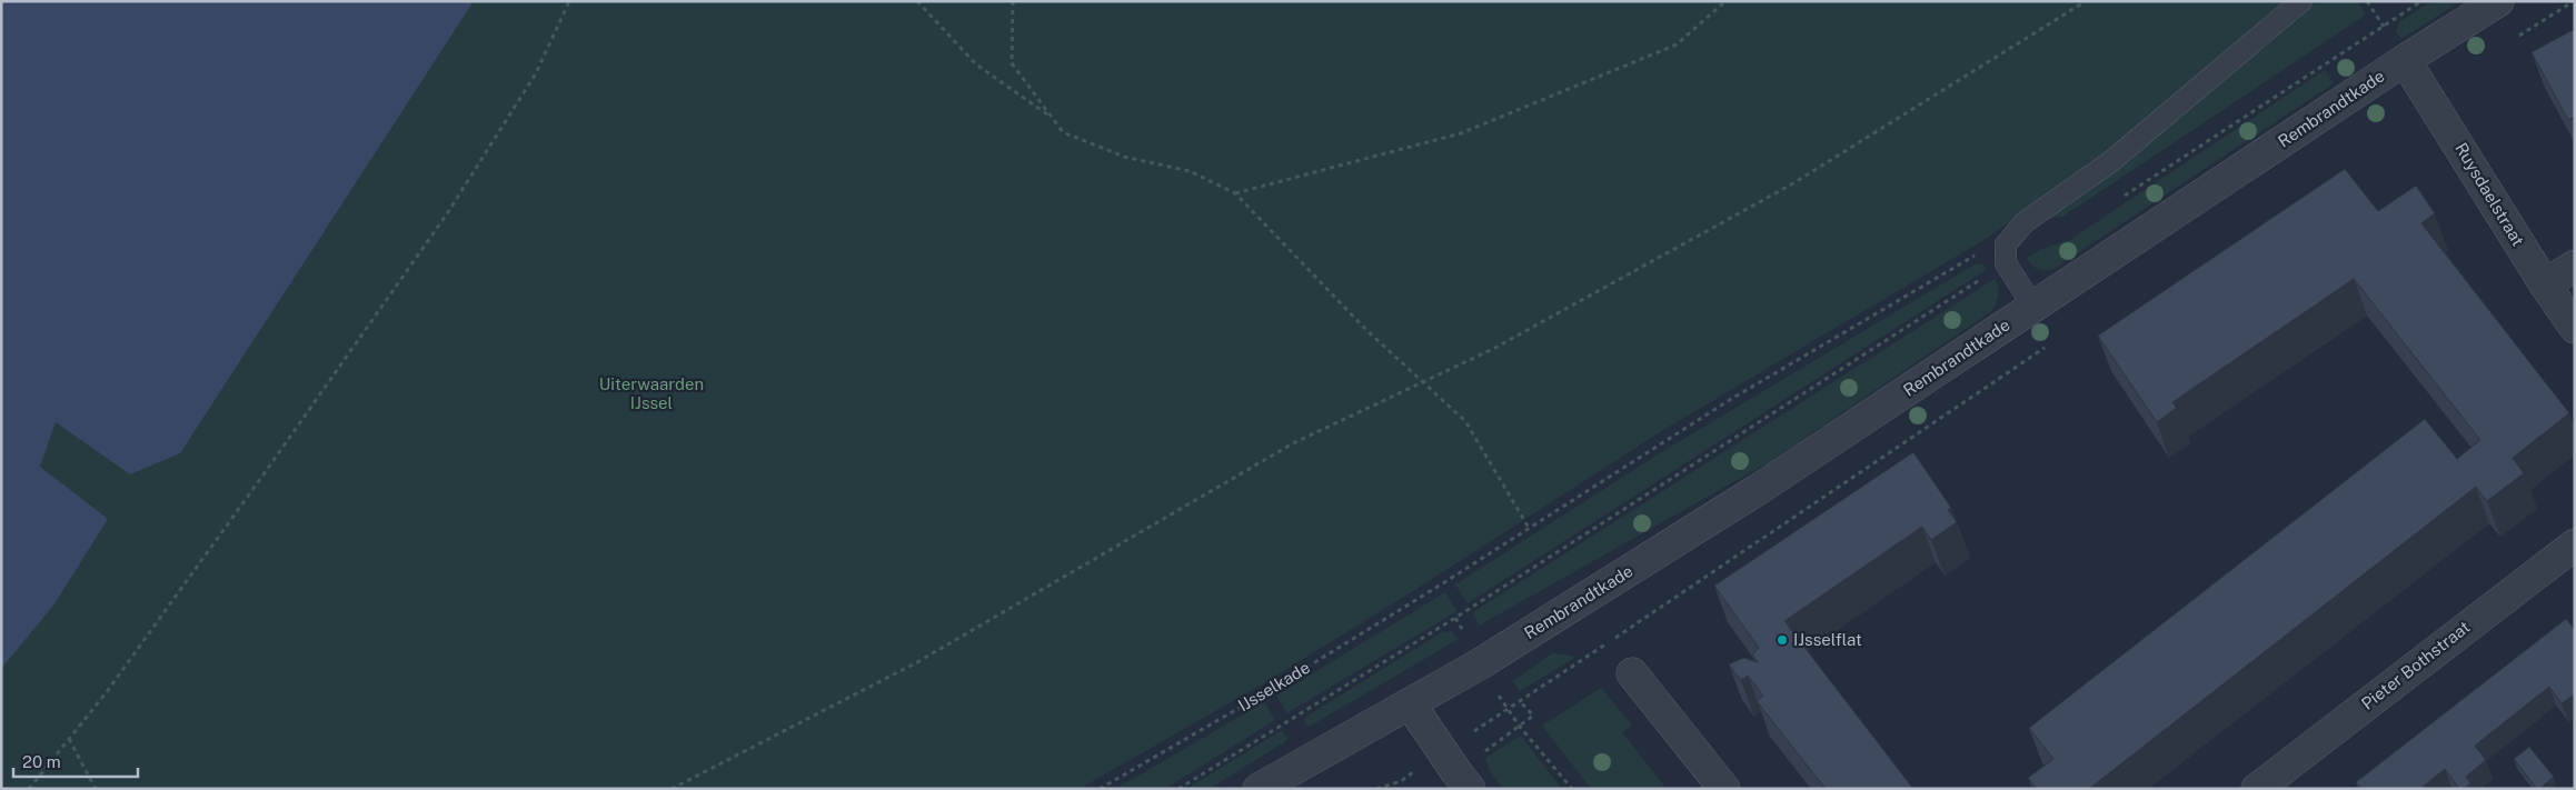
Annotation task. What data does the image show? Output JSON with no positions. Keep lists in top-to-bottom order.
{
  "streets": {
    "street": ["Rembrandtkade", "Ruysdaelstraat", "Pieter Bothstraat"],
    "path": ["IJsselkade"]
  },
  "crossings": [
    ["Rembrandtkade", "Ruysdaelstraat"]
  ],
  "parks": ["Uiterwaarden IJssel"],
  "places": ["IJsselflat"],
  "scale_bar": "20 m"
}
